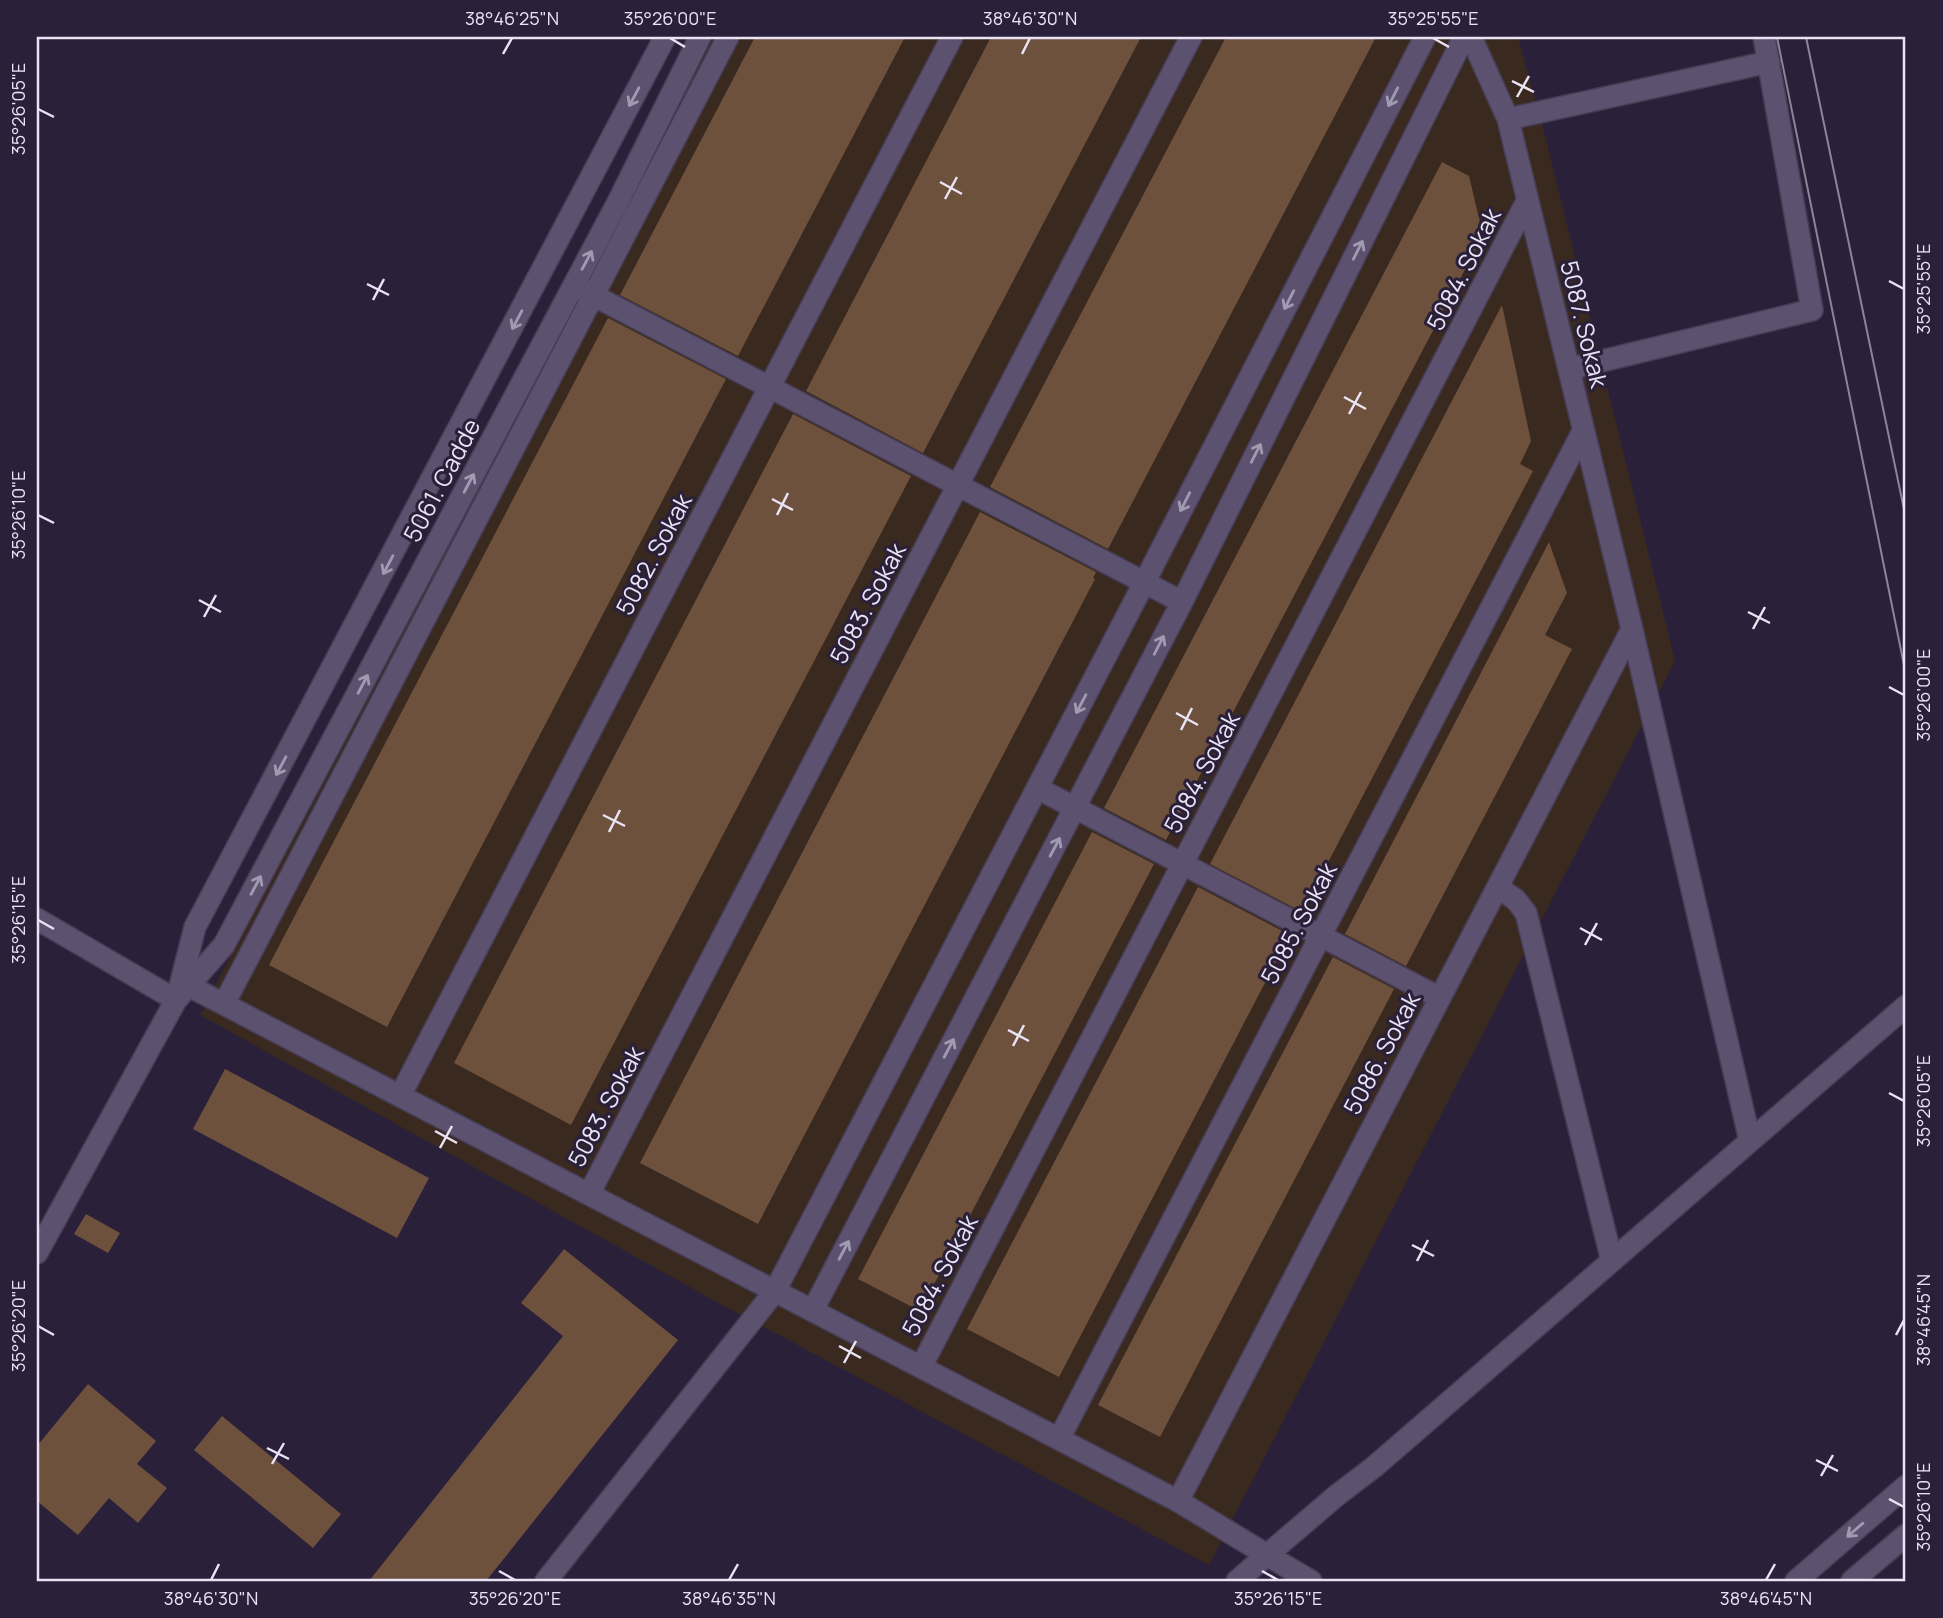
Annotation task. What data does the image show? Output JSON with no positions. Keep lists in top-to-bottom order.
{
  "streets": {
    "street": [
      "5084. Sokak",
      "5087. Sokak",
      "5061. Cadde",
      "5082. Sokak",
      "5083. Sokak",
      "5085. Sokak",
      "5086. Sokak"
    ]
  },
  "crossings": [
    ["5084. Sokak", "5087. Sokak"],
    ["5087. Sokak", "5085. Sokak"],
    ["5087. Sokak", "5086. Sokak"]
  ],
  "coordinates": [
    "38°46'25\"N",
    "35°26'00\"E",
    "38°46'30\"N",
    "35°25'55\"E",
    "35°26'05\"E",
    "35°26'10\"E",
    "35°26'15\"E",
    "38°46'45\"N",
    "35°26'20\"E",
    "38°46'35\"N"
  ]
}
